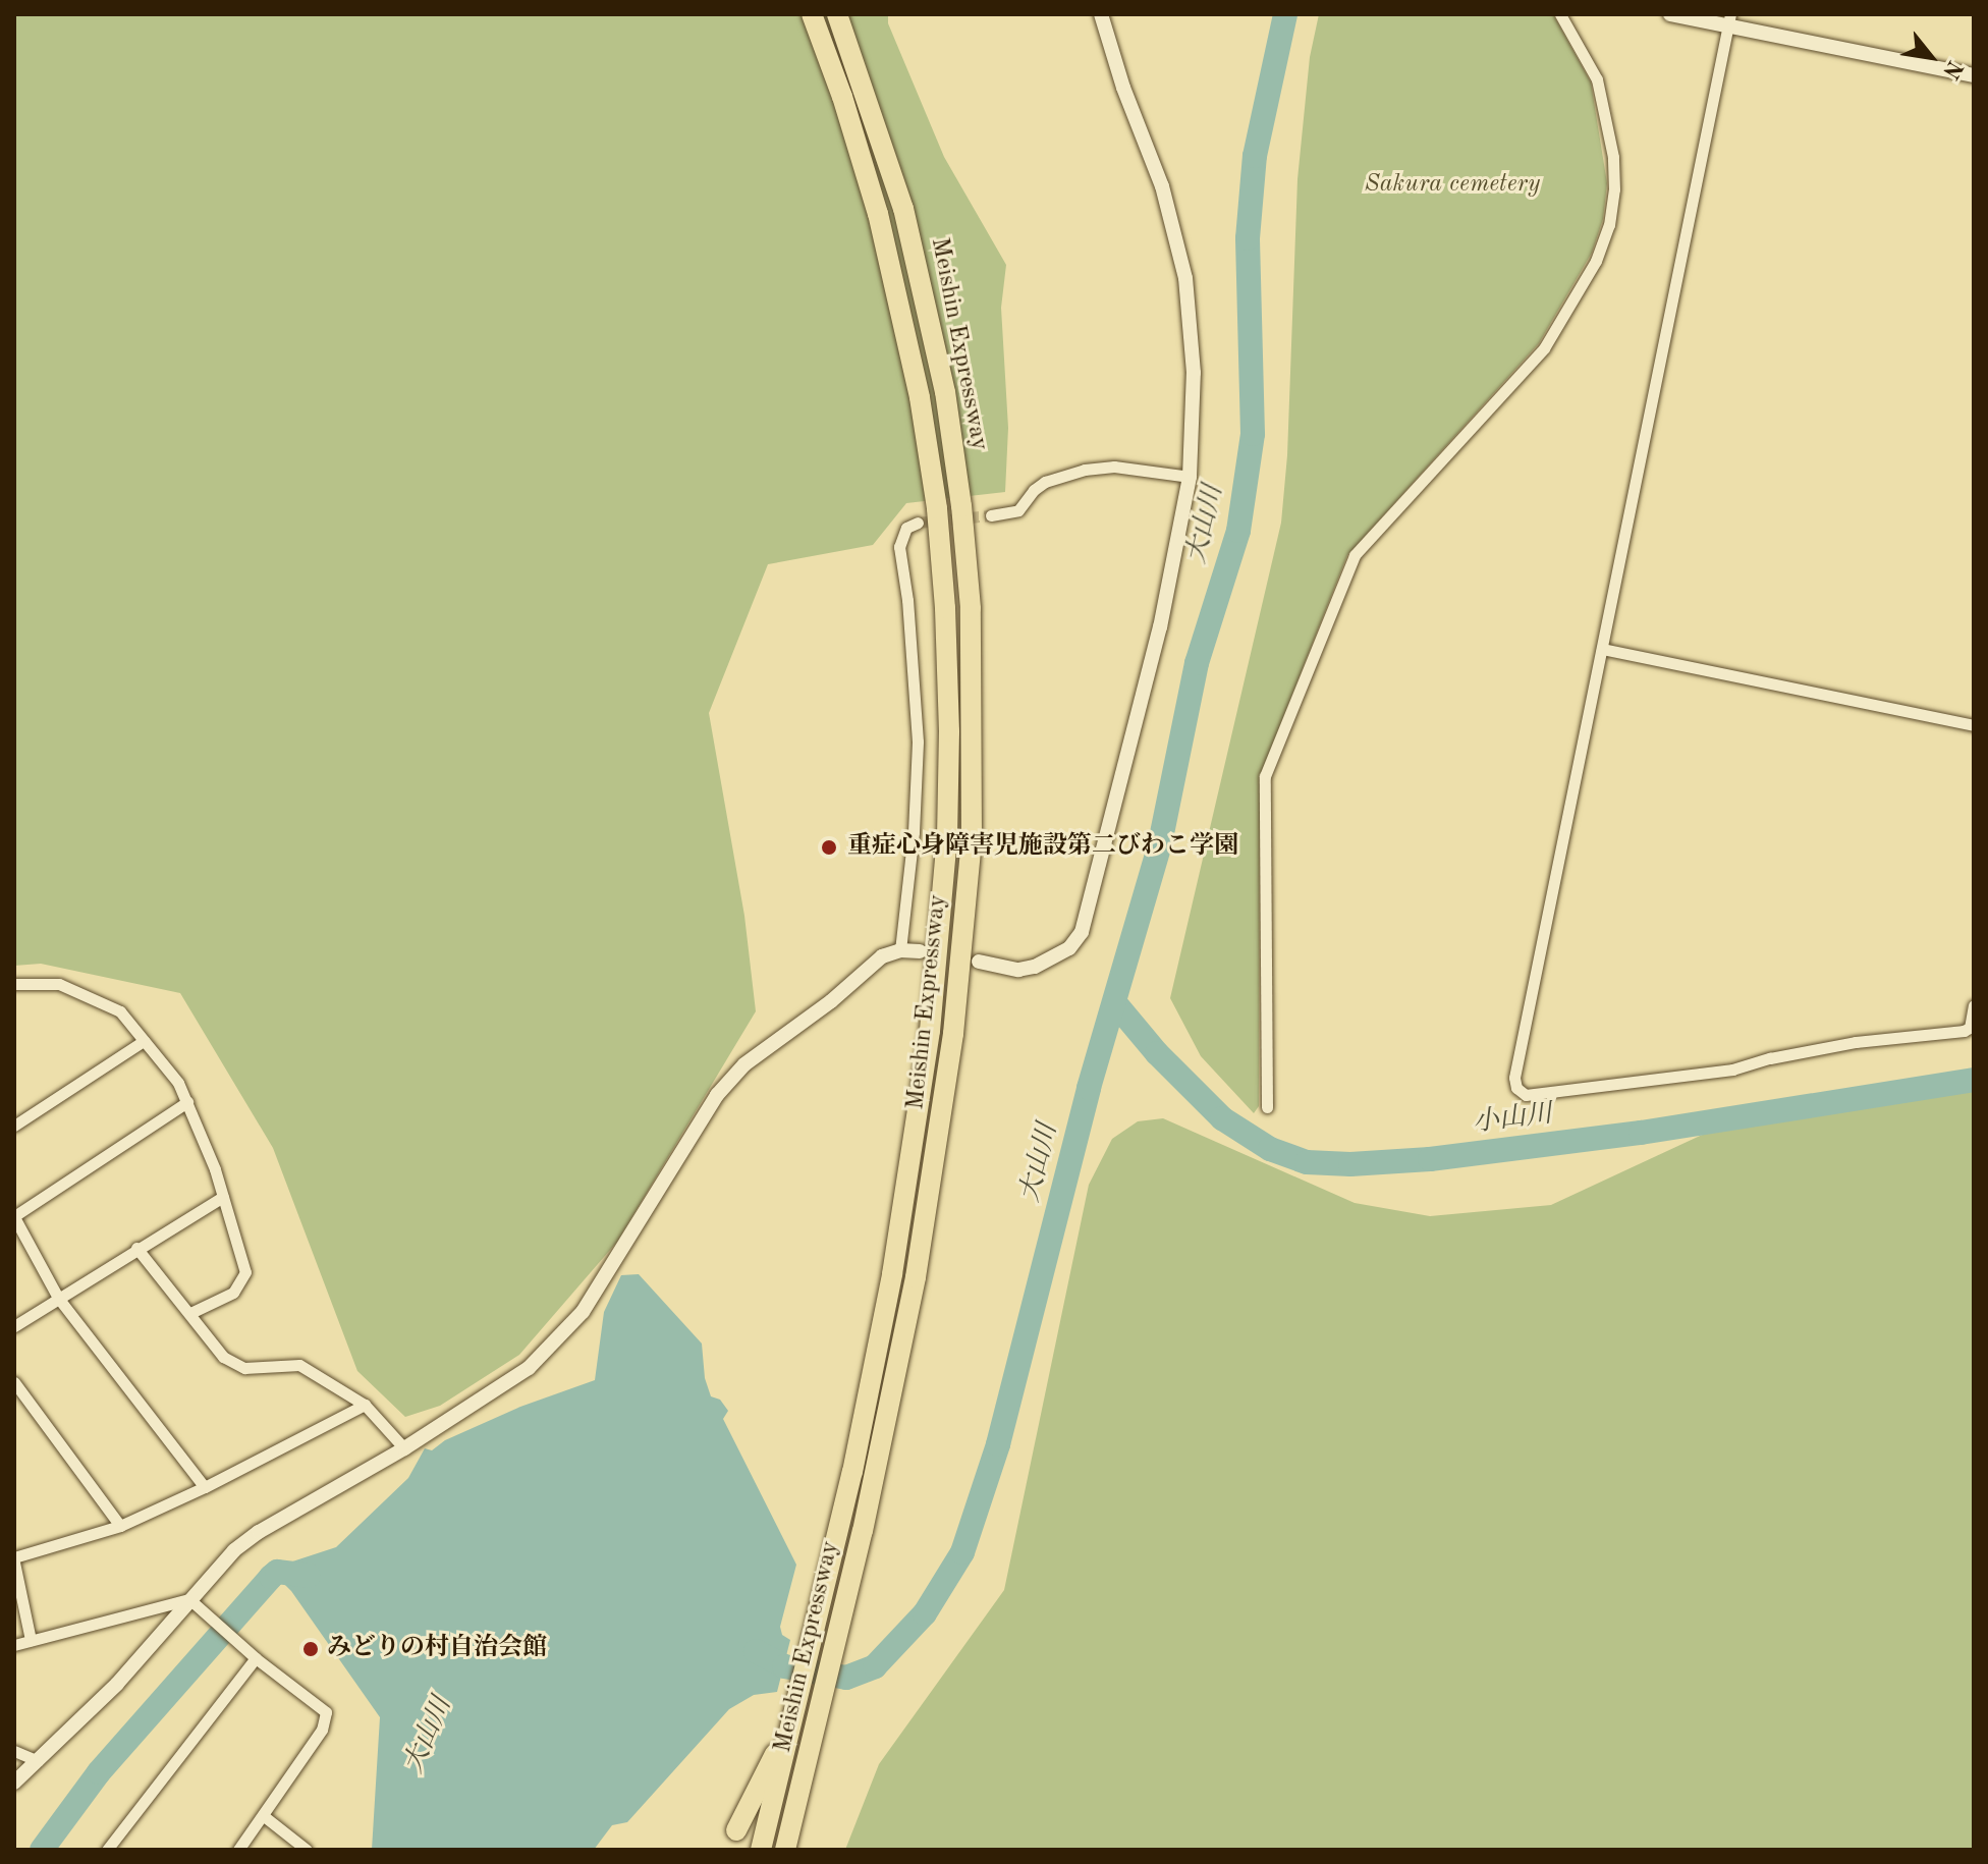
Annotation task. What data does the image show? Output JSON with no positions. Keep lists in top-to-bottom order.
{
  "streets": {
    "highway": ["Meishin Expressway"]
  },
  "water": ["大山川", "小山川"],
  "parks": ["Sakura cemetery"],
  "places": ["重症心身障害児施設第二びわこ学園", "みどりの村自治会館"],
  "north": "bottom right"
}
